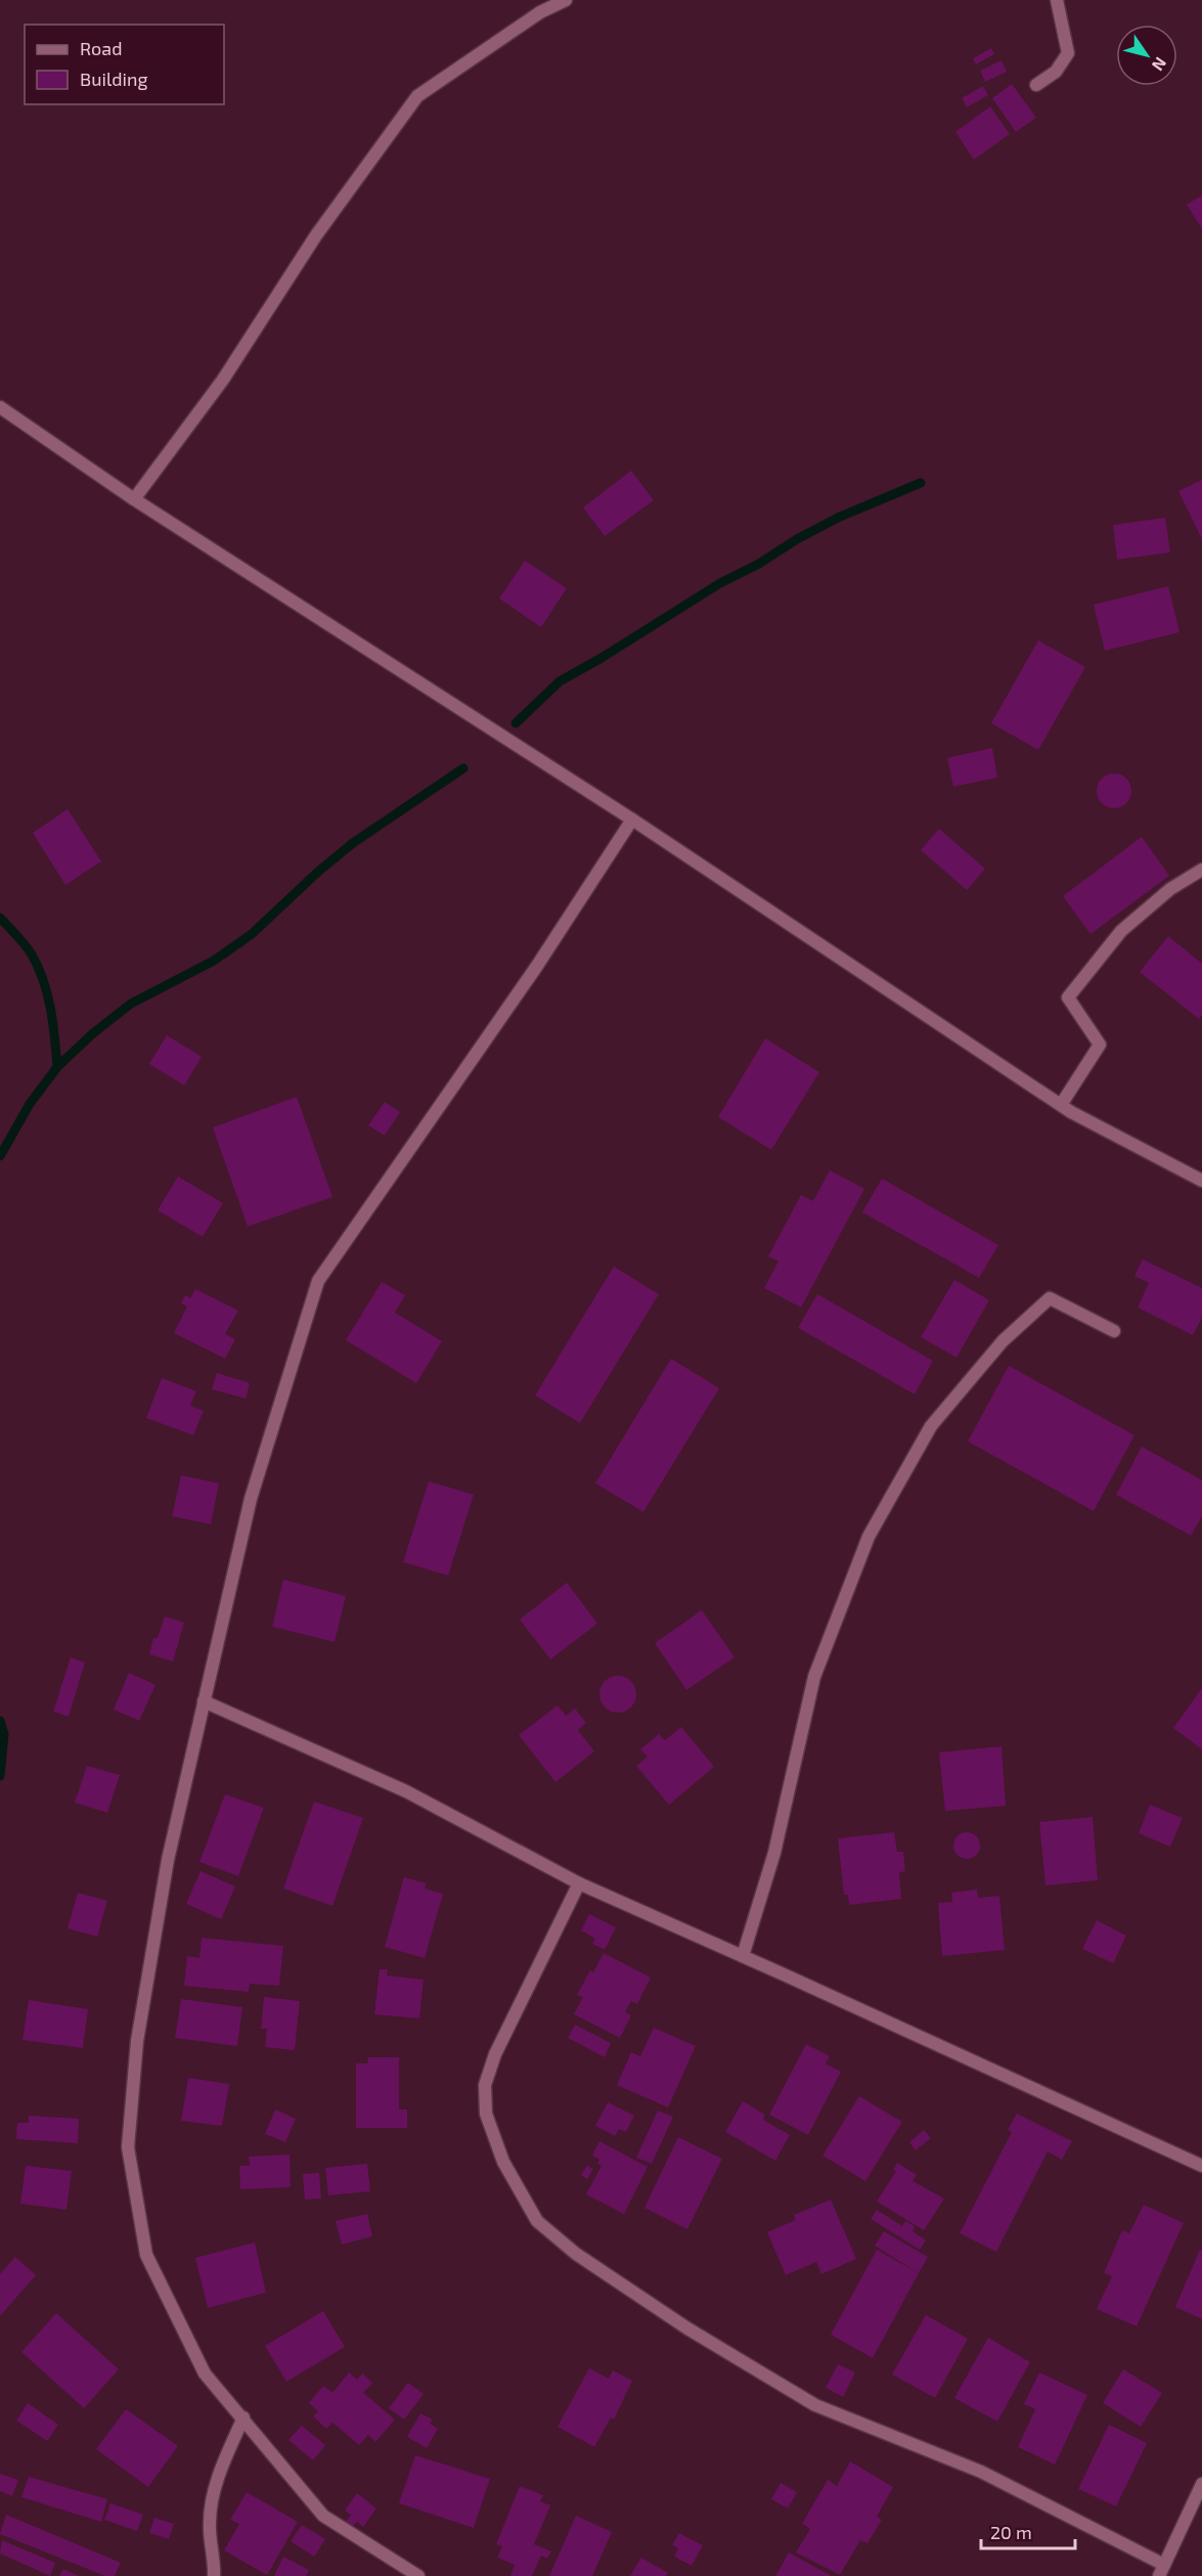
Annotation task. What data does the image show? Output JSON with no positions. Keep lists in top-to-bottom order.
{
  "legend": ["Road", "Building"],
  "scale_bar": "20 m",
  "north": "bottom right"
}
